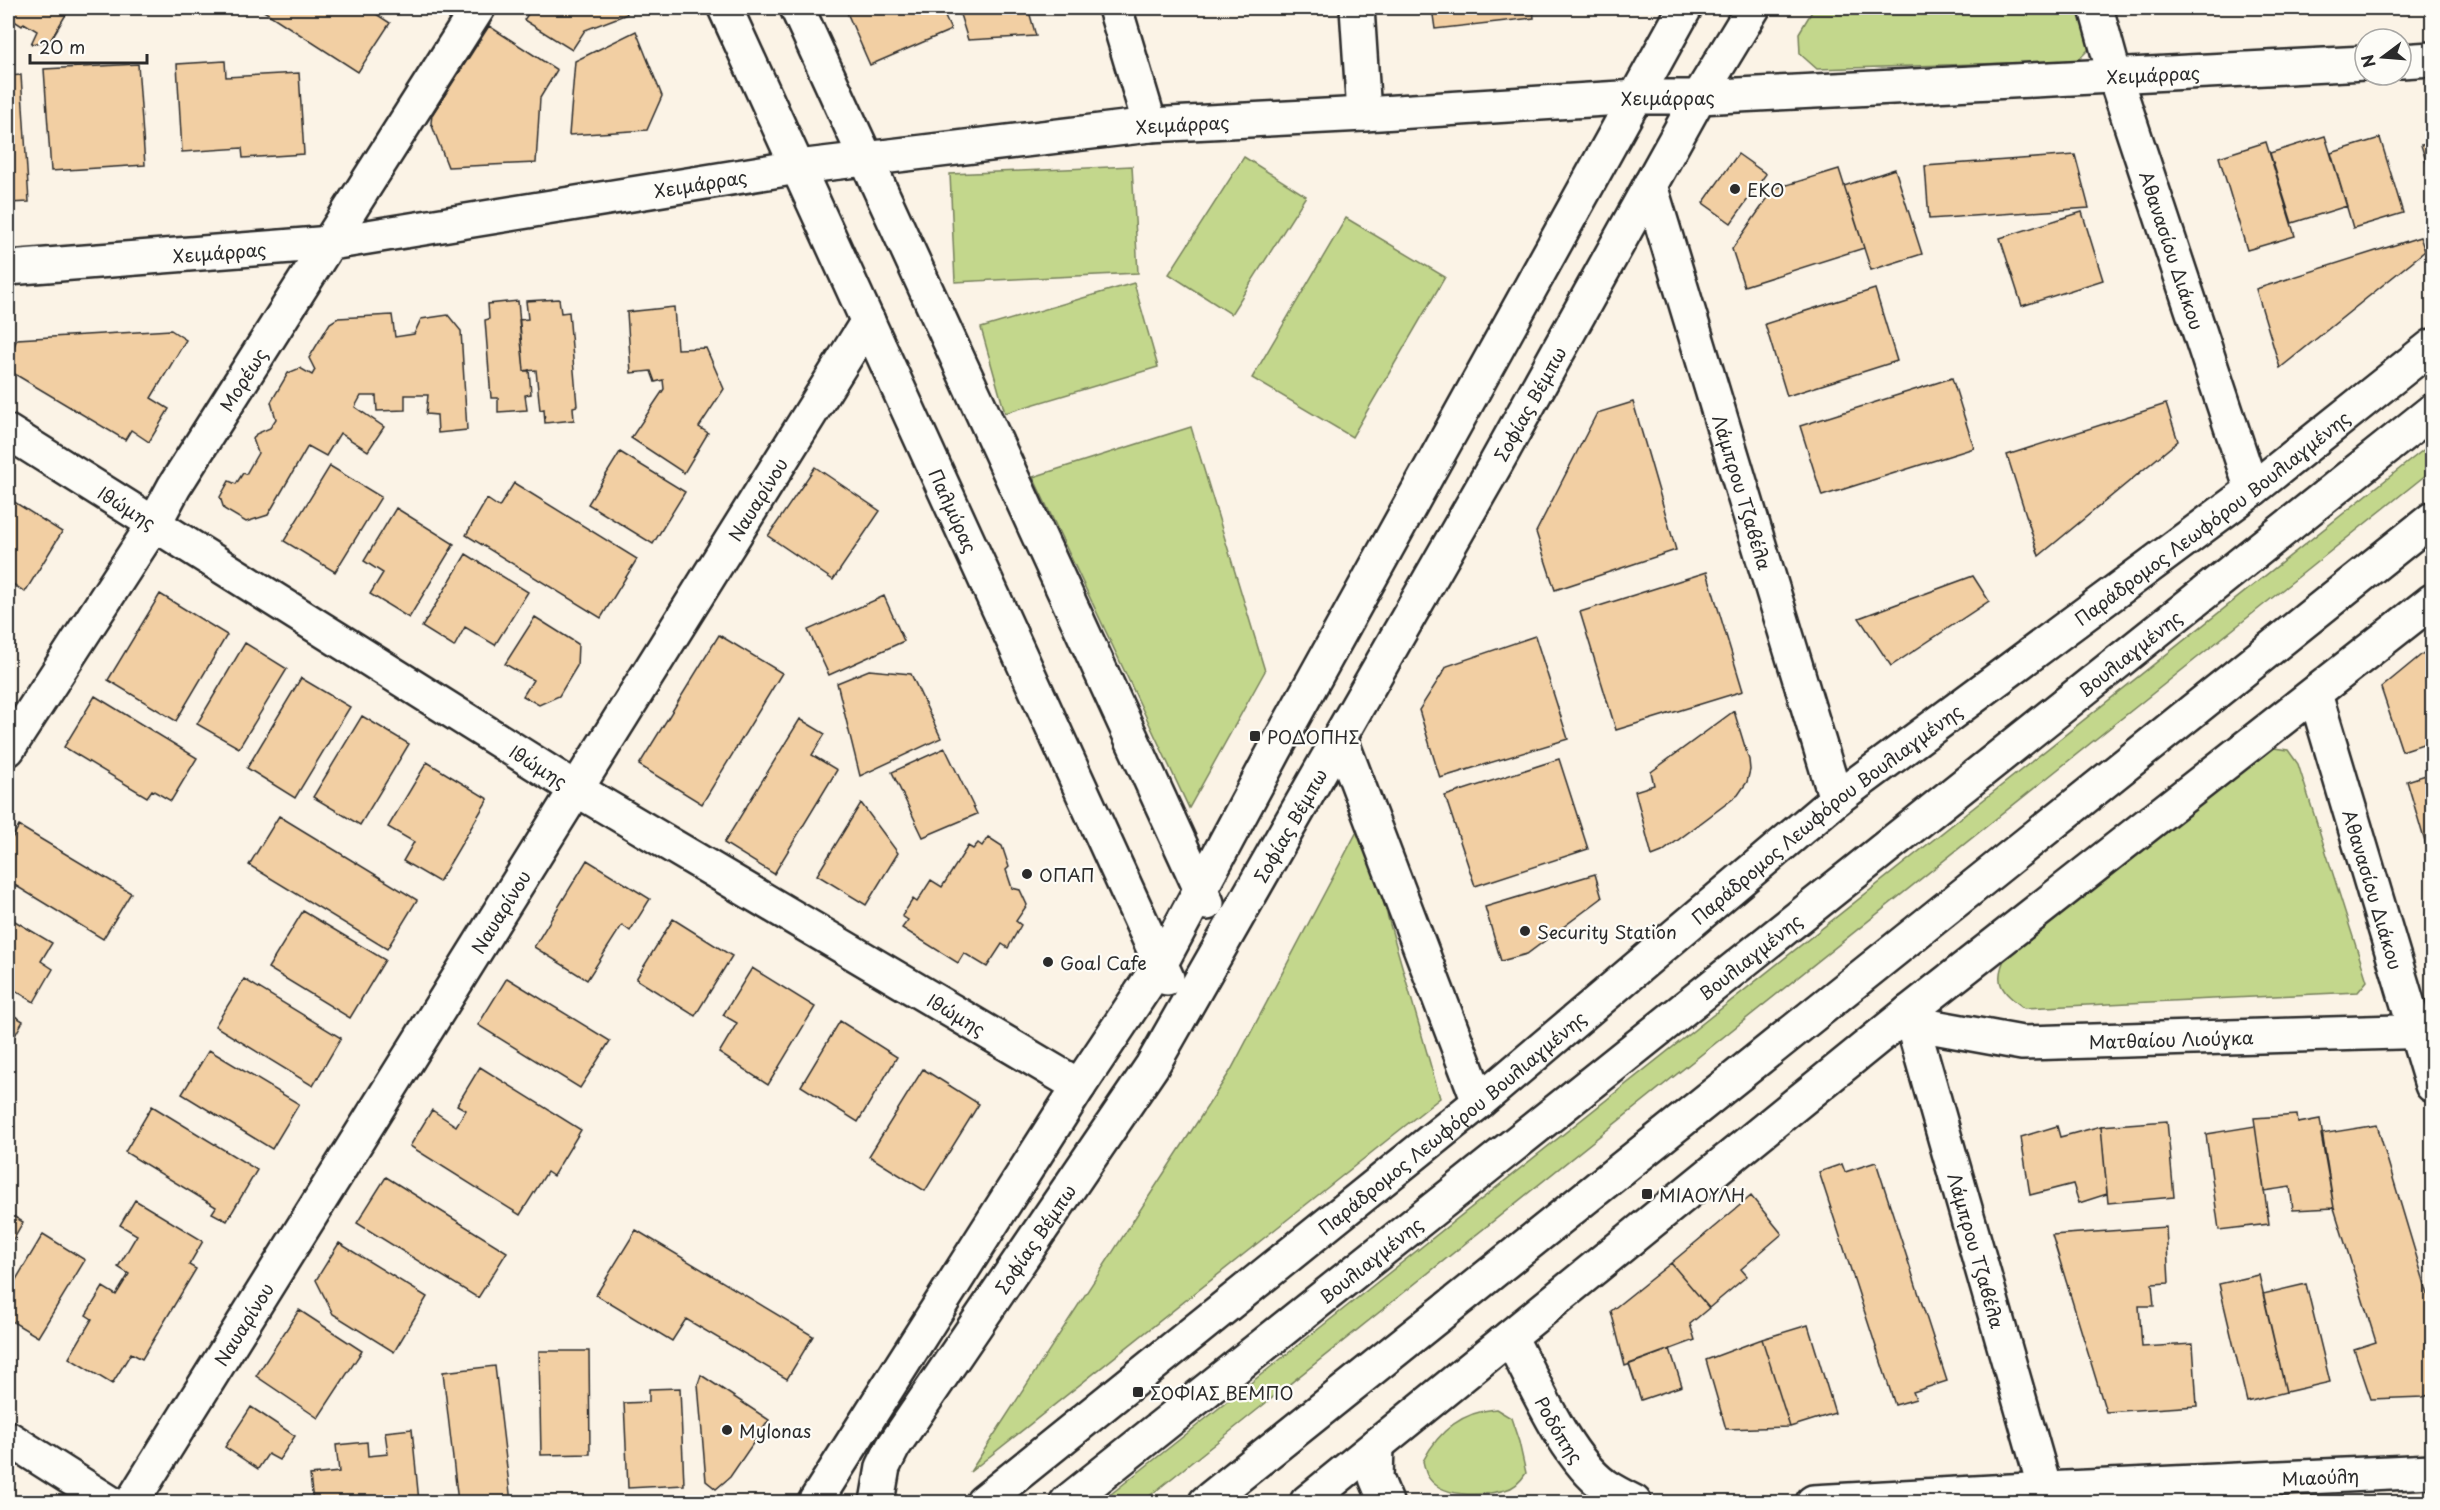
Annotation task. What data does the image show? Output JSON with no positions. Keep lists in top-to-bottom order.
{
  "streets": {
    "street": [
      "Χειμάρρας",
      "Αθανασίου Διάκου",
      "Μορέως",
      "Σοφίας Βέμπω",
      "Λάμπρου Τζαβέλα",
      "Ναυαρίνου",
      "Ιθώμης",
      "Παλμύρας",
      "Παράδρομος Λεωφόρου Βουλιαγμένης",
      "Βουλιαγμένης",
      "Ματθαίου Λιούγκα",
      "Ροδόπης",
      "Μιαούλη"
    ]
  },
  "crossings": [
    ["Χειμάρρας", "Αθανασίου Διάκου"],
    ["Χειμάρρας", "Μορέως"],
    ["Χειμάρρας", "Σοφίας Βέμπω"],
    ["Χειμάρρας", "Παλμύρας"],
    ["Αθανασίου Διάκου", "Παράδρομος Λεωφόρου Βουλιαγμένης"],
    ["Αθανασίου Διάκου", "Ματθαίου Λιούγκα"],
    ["Μορέως", "Ιθώμης"],
    ["Σοφίας Βέμπω", "Λάμπρου Τζαβέλα"],
    ["Σοφίας Βέμπω", "Παλμύρας"],
    ["Λάμπρου Τζαβέλα", "Παράδρομος Λεωφόρου Βουλιαγμένης"],
    ["Λάμπρου Τζαβέλα", "Ματθαίου Λιούγκα"],
    ["Λάμπρου Τζαβέλα", "Μιαούλη"],
    ["Ναυαρίνου", "Ιθώμης"],
    ["Ναυαρίνου", "Παλμύρας"]
  ],
  "places": {
    "other": [
      "EKO",
      "ΟΠΑΠ",
      "Security Station",
      "Goal Cafe",
      "Mylonas"
    ],
    "transit": ["ΡΟΔΟΠΗΣ", "ΜΙΑΟΥΛΗ", "ΣΟΦΙΑΣ ΒΕΜΠΟ"]
  },
  "scale_bar": "20 m",
  "north": "left"
}
